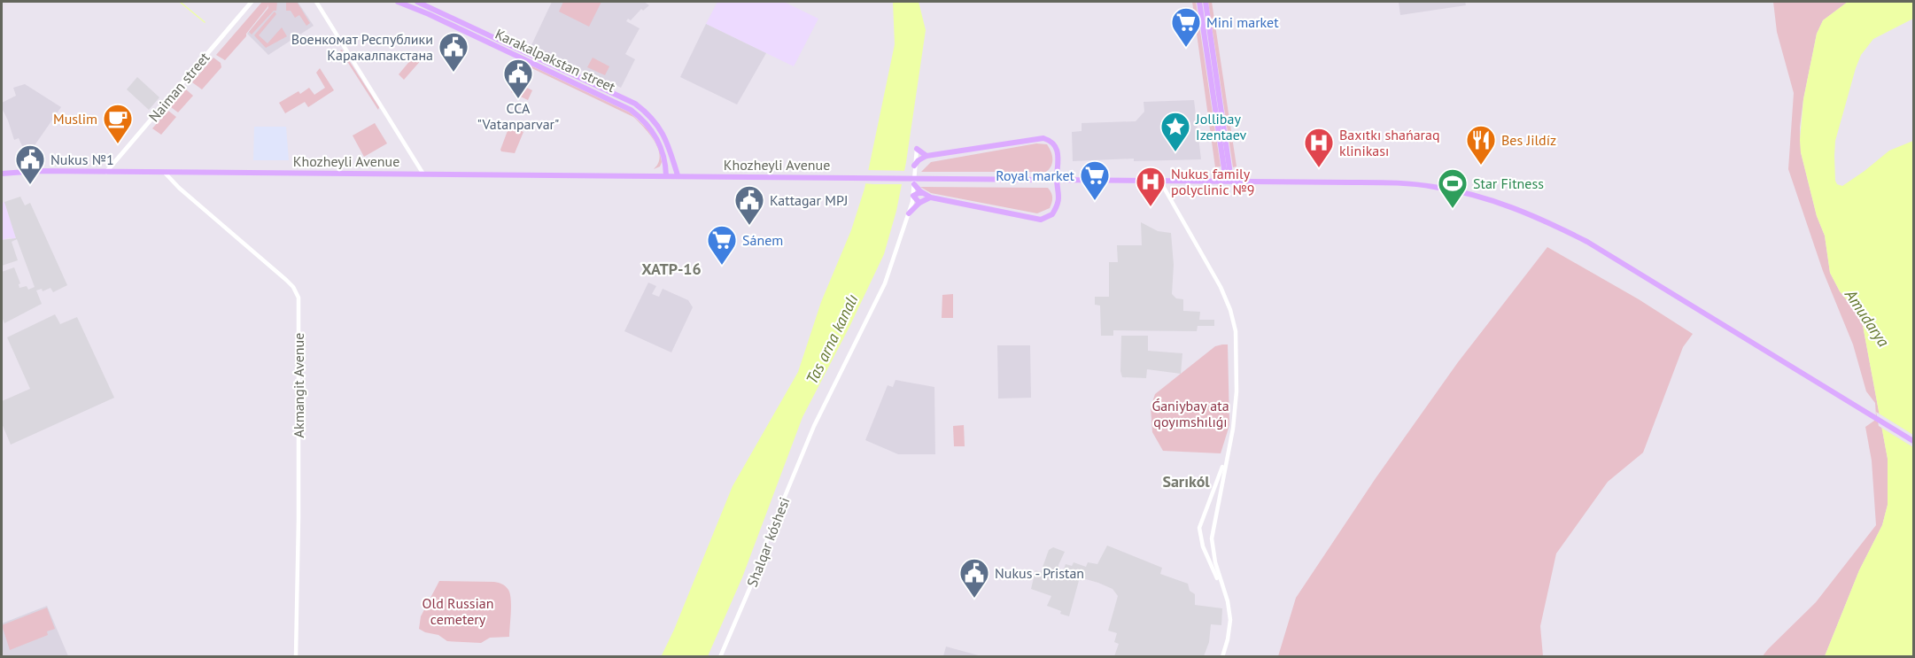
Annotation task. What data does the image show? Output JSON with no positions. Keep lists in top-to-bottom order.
{
  "streets": {
    "main road": ["Karakalpakstan street", "Naiman street", "Khozheyli Avenue"],
    "street": ["Akmangit Avenue", "Shalqar kóshesi"]
  },
  "crossings": [
    ["Karakalpakstan street", "Khozheyli Avenue"],
    ["Naiman street", "Khozheyli Avenue"],
    ["Khozheyli Avenue", "Akmangit Avenue"]
  ],
  "districts": ["XATP-16", "Sarıkól"],
  "water": ["Amudarya", "Tas arna kanalı"],
  "parks": ["Ǵaniybay ata qoyımshılıǵı", "Old Russian cemetery"],
  "places": {
    "supermarket": ["Mini market", "Royal market", "Sánem"],
    "public building": [
      "Военкомат Республики Каракалпакстана",
      "CCA \"Vatanparvar\"",
      "Nukus №1",
      "Kattagar MPJ",
      "Nukus - Pristan"
    ],
    "cafe": ["Muslim"],
    "place": ["Jollibay Izentaev"],
    "restaurant": ["Bes Jildíz"],
    "hospital": ["Baxıtkı shańaraq klinikası", "Nukus family polyclinic №9"],
    "sports": ["Star Fitness"]
  }
}
